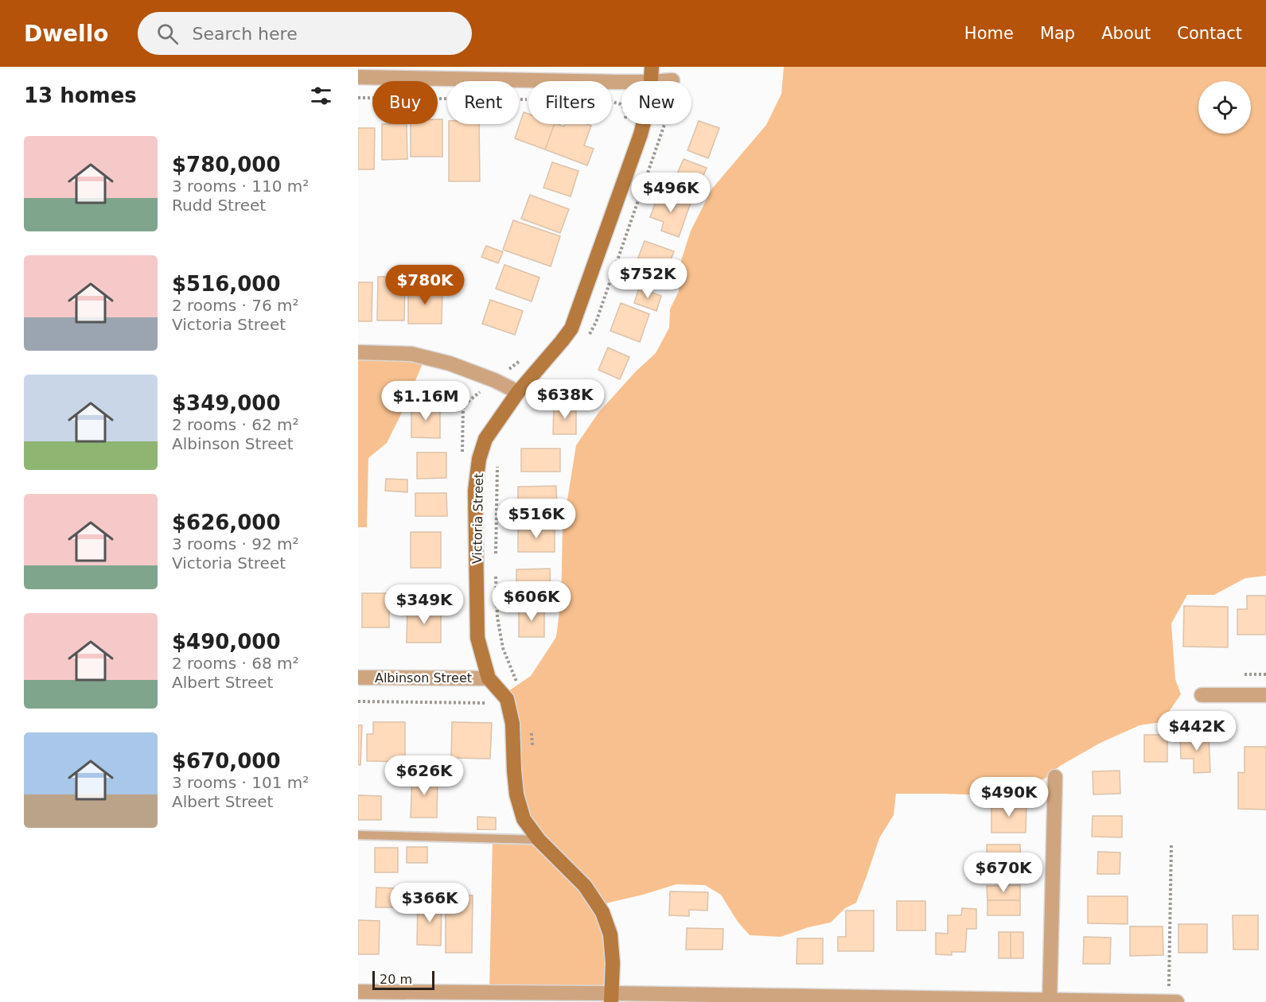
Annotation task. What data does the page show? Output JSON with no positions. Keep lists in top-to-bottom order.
{
  "streets": {
    "street": ["Victoria Street", "Albinson Street"]
  },
  "crossings": [
    ["Victoria Street", "Albinson Street"]
  ],
  "scale_bar": "20 m",
  "page": {
    "header": "Dwello",
    "search": "Search here",
    "nav": [
      "Home",
      "Map",
      "About",
      "Contact"
    ],
    "heading": "13 homes",
    "chip": [
      "Buy",
      "Rent",
      "Filters",
      "New"
    ],
    "list": [
      {
        "name": "$780,000",
        "note": "3 rooms · 110 m² · Rudd Street"
      },
      {
        "name": "$516,000",
        "note": "2 rooms · 76 m² · Victoria Street"
      },
      {
        "name": "$349,000",
        "note": "2 rooms · 62 m² · Albinson Street"
      },
      {
        "name": "$626,000",
        "note": "3 rooms · 92 m² · Victoria Street"
      },
      {
        "name": "$490,000",
        "note": "2 rooms · 68 m² · Albert Street"
      },
      {
        "name": "$670,000",
        "note": "3 rooms · 101 m² · Albert Street"
      }
    ],
    "price": [
      "$496K",
      "$752K",
      "$780K",
      "$638K",
      "$1.16M",
      "$516K",
      "$606K",
      "$349K",
      "$442K",
      "$626K",
      "$490K",
      "$670K",
      "$366K"
    ],
    "scale": "20 m"
  }
}
